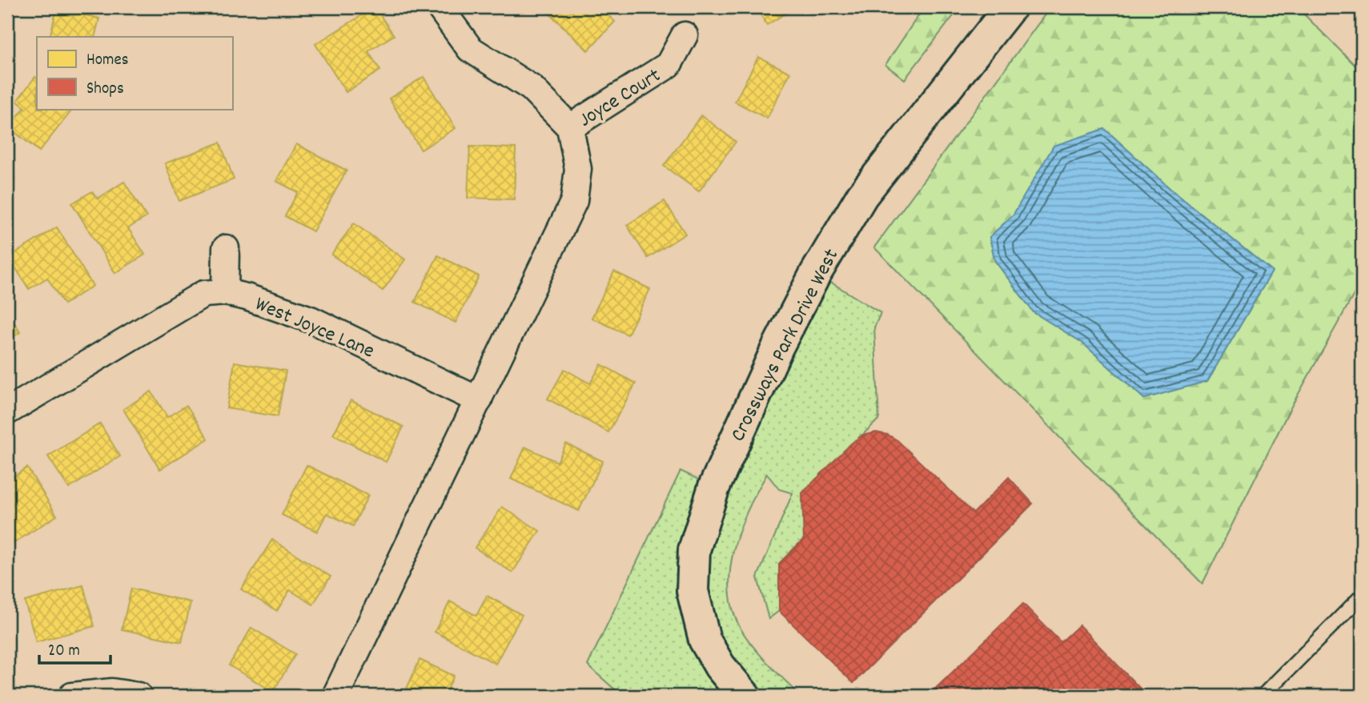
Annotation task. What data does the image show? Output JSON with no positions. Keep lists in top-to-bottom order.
{
  "streets": {
    "street": ["Joyce Court", "West Joyce Lane", "Crossways Park Drive West"]
  },
  "legend": ["Homes", "Shops"],
  "scale_bar": "20 m"
}
